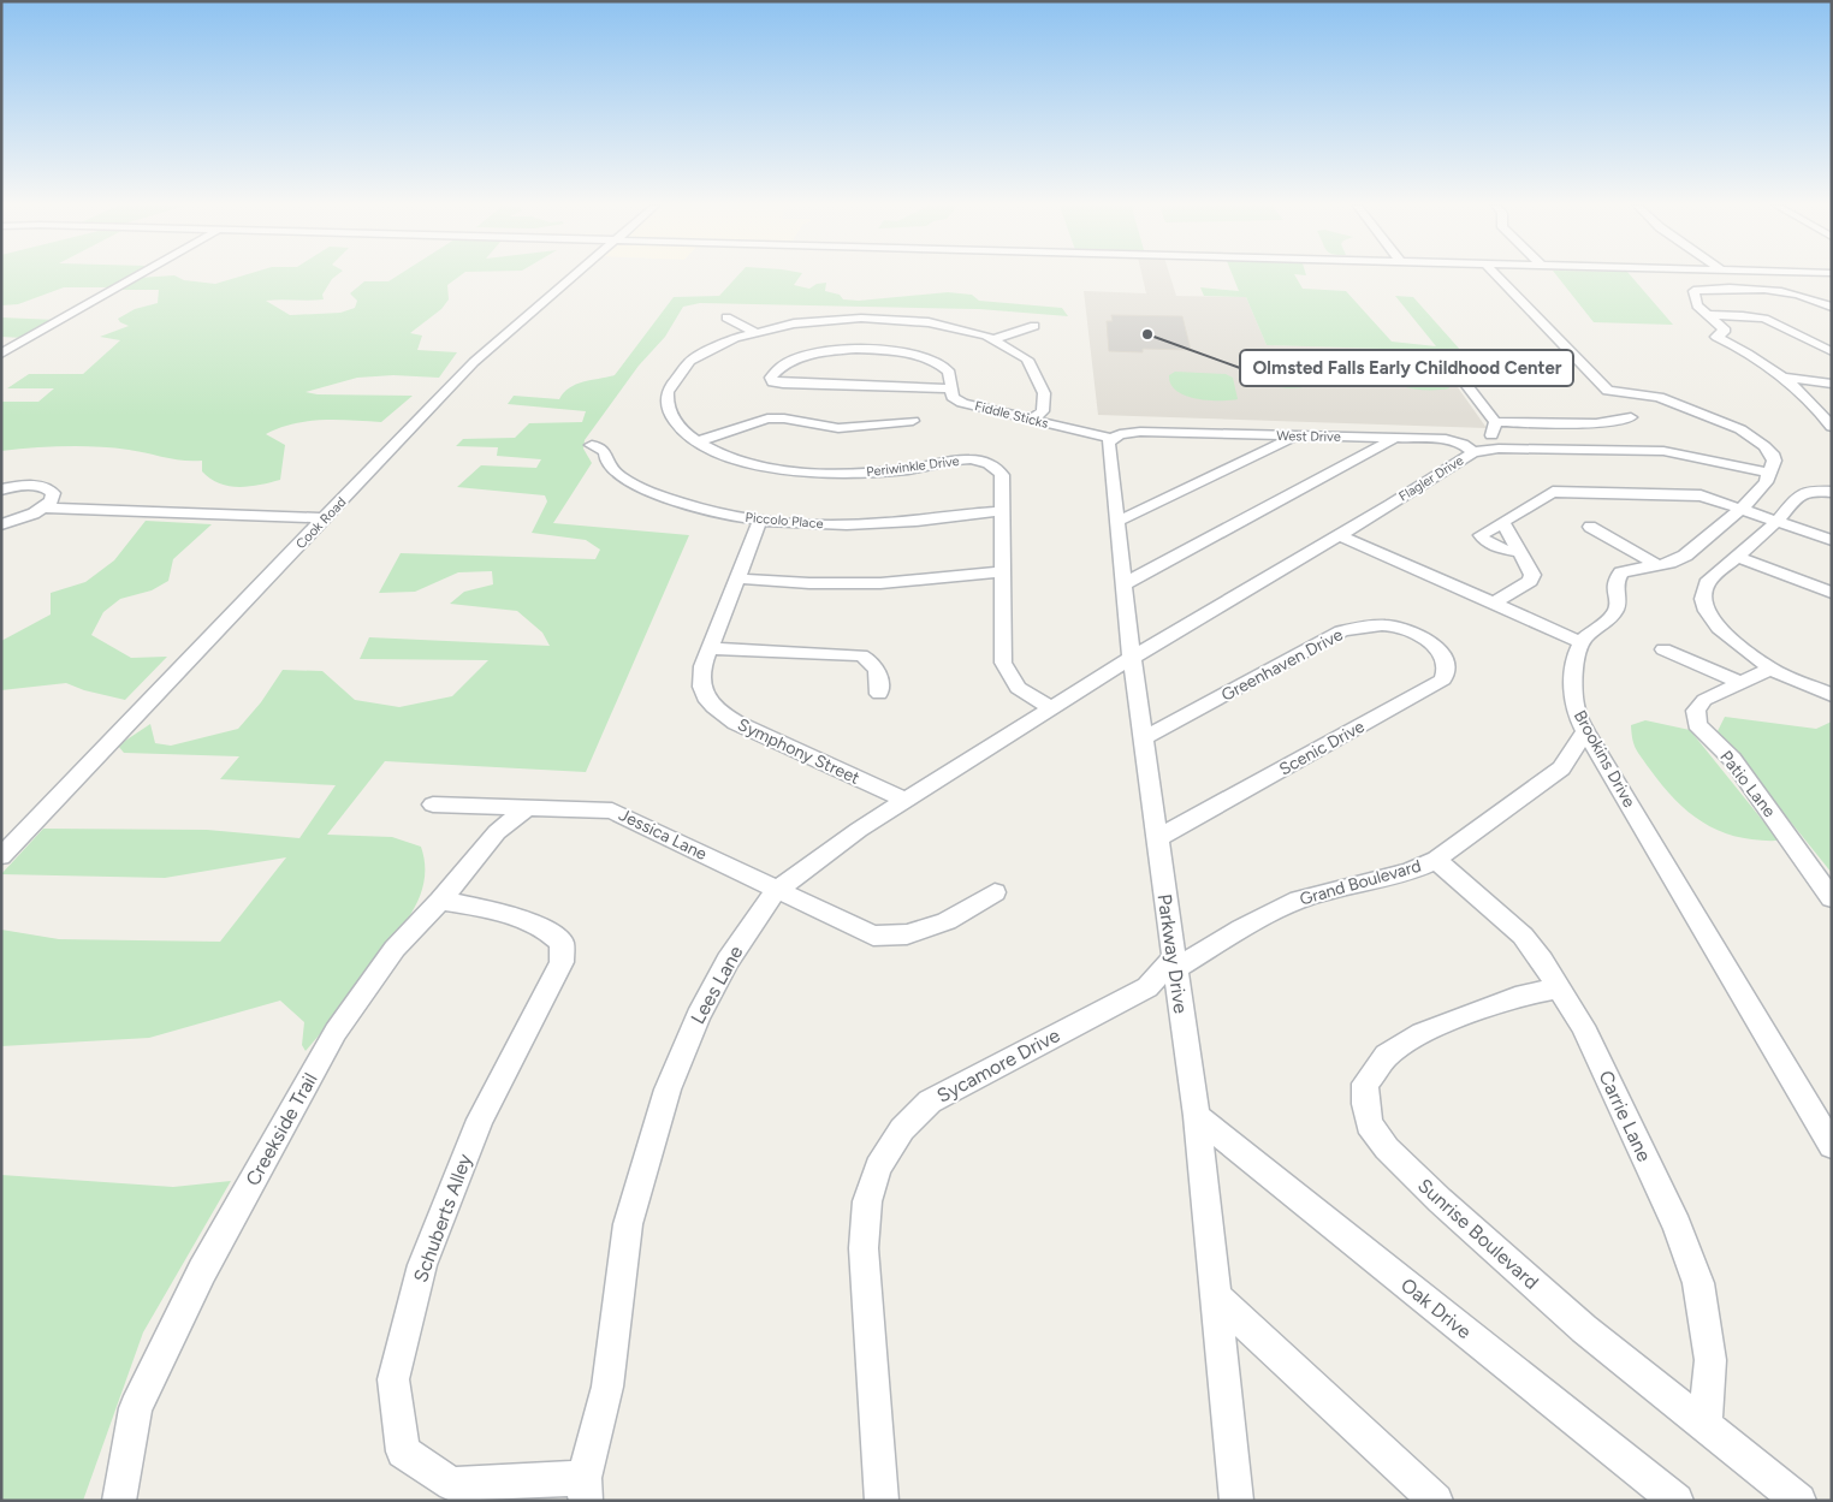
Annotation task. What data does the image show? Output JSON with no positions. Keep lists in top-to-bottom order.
{
  "streets": {
    "street": [
      "Fiddle Sticks",
      "West Drive",
      "Periwinkle Drive",
      "Flagler Drive",
      "Piccolo Place",
      "Cook Road",
      "Greenhaven Drive",
      "Scenic Drive",
      "Symphony Street",
      "Brookins Drive",
      "Patio Lane",
      "Jessica Lane",
      "Grand Boulevard",
      "Parkway Drive",
      "Lees Lane",
      "Sycamore Drive",
      "Carrie Lane",
      "Creekside Trail",
      "Schuberts Alley",
      "Sunrise Boulevard",
      "Oak Drive"
    ]
  },
  "crossings": [
    ["Fiddle Sticks", "West Drive"],
    ["Fiddle Sticks", "Periwinkle Drive"],
    ["Fiddle Sticks", "Parkway Drive"],
    ["West Drive", "Flagler Drive"],
    ["West Drive", "Parkway Drive"],
    ["Periwinkle Drive", "Piccolo Place"],
    ["Periwinkle Drive", "Lees Lane"],
    ["Flagler Drive", "Parkway Drive"],
    ["Flagler Drive", "Lees Lane"],
    ["Piccolo Place", "Symphony Street"],
    ["Greenhaven Drive", "Scenic Drive"],
    ["Greenhaven Drive", "Parkway Drive"],
    ["Scenic Drive", "Parkway Drive"],
    ["Symphony Street", "Lees Lane"],
    ["Brookins Drive", "Grand Boulevard"],
    ["Jessica Lane", "Lees Lane"],
    ["Jessica Lane", "Creekside Trail"],
    ["Grand Boulevard", "Parkway Drive"],
    ["Grand Boulevard", "Sycamore Drive"],
    ["Grand Boulevard", "Carrie Lane"],
    ["Parkway Drive", "Lees Lane"],
    ["Parkway Drive", "Sycamore Drive"],
    ["Parkway Drive", "Oak Drive"],
    ["Lees Lane", "Schuberts Alley"],
    ["Carrie Lane", "Sunrise Boulevard"],
    ["Creekside Trail", "Schuberts Alley"]
  ],
  "places": ["Olmsted Falls Early Childhood Center"]
}
